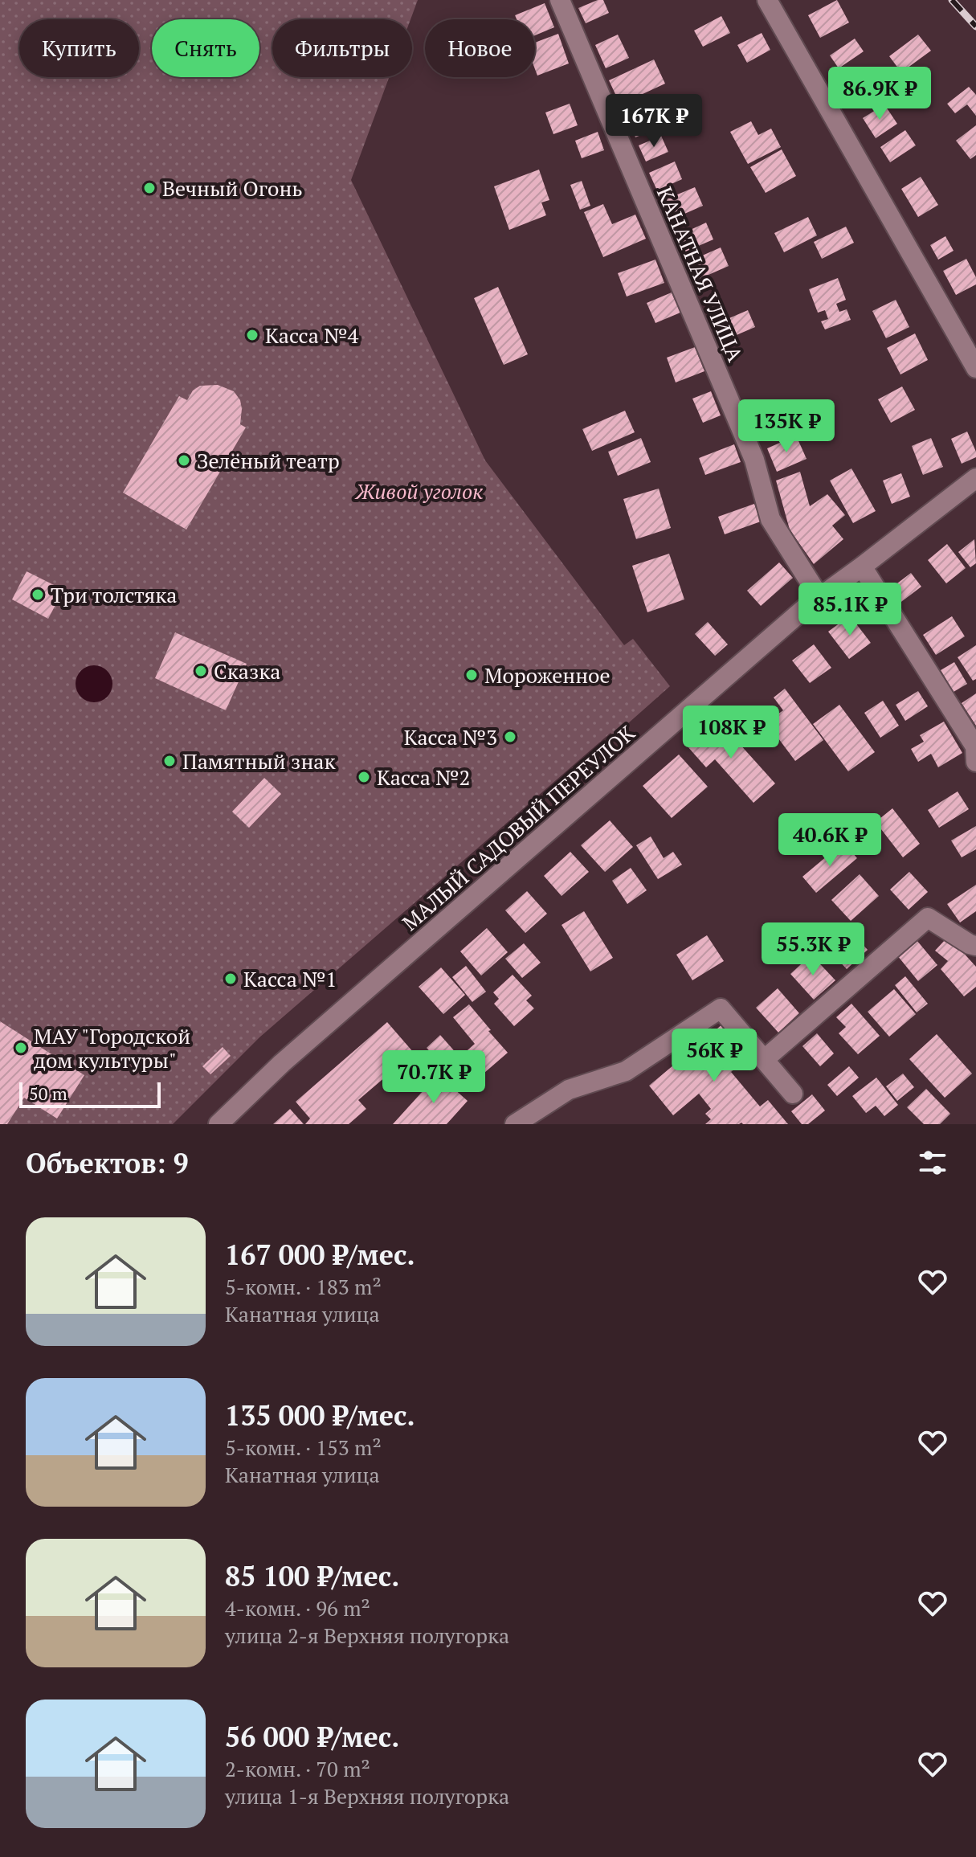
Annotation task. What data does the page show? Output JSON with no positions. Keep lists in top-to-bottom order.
{
  "streets": {
    "street": ["КАНАТНАЯ УЛИЦА", "МАЛЫЙ САДОВЫЙ ПЕРЕУЛОК"]
  },
  "crossings": [
    ["КАНАТНАЯ УЛИЦА", "МАЛЫЙ САДОВЫЙ ПЕРЕУЛОК"]
  ],
  "parks": ["Живой уголок"],
  "places": [
    "Вечный Огонь",
    "Касса №4",
    "Зелёный театр",
    "Три толстяка",
    "Сказка",
    "Мороженное",
    "Касса №3",
    "Памятный знак",
    "Касса №2",
    "Касса №1",
    "МАУ \"Городской дом культуры\""
  ],
  "scale_bar": "50 m",
  "page": {
    "chip": [
      "Купить",
      "Снять",
      "Фильтры",
      "Новое"
    ],
    "price": [
      "86.9K ₽",
      "167K ₽",
      "135K ₽",
      "85.1K ₽",
      "108K ₽",
      "40.6K ₽",
      "55.3K ₽",
      "56K ₽",
      "70.7K ₽"
    ],
    "scale": "50 m",
    "heading": "Объектов: 9",
    "list": [
      {
        "name": "167 000 ₽/мес.",
        "note": "5-комн. · 183 m² · Канатная улица"
      },
      {
        "name": "135 000 ₽/мес.",
        "note": "5-комн. · 153 m² · Канатная улица"
      },
      {
        "name": "85 100 ₽/мес.",
        "note": "4-комн. · 96 m² · улица 2-я Верхняя полугорка"
      },
      {
        "name": "56 000 ₽/мес.",
        "note": "2-комн. · 70 m² · улица 1-я Верхняя полугорка"
      }
    ]
  }
}
